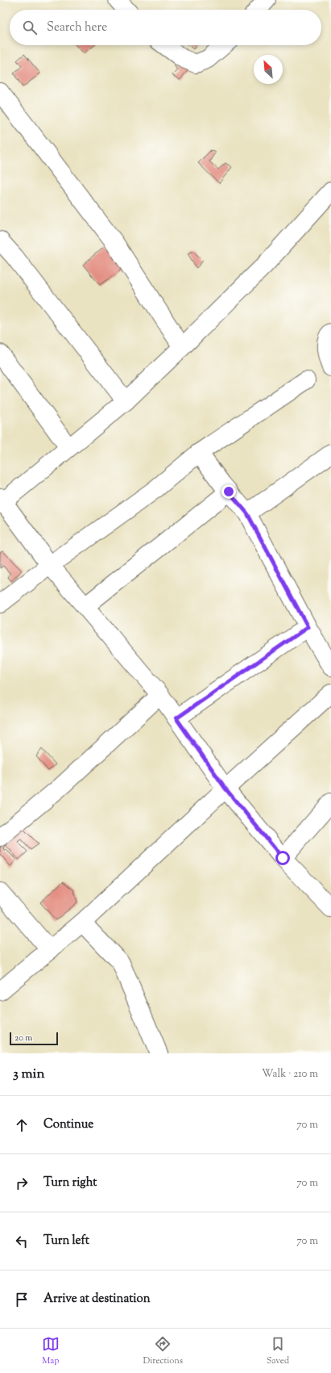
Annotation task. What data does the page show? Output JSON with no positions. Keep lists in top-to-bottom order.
{
  "scale_bar": "20 m",
  "north": "top left",
  "page": {
    "search": "Search here",
    "scale": "20 m",
    "heading": ["3 min", "Walk · 210 m"],
    "list": [
      ["Continue", "70 m"],
      ["Turn right", "70 m"],
      ["Turn left", "70 m"],
      "Arrive at destination"
    ],
    "nav": ["Map", "Directions", "Saved"]
  }
}
